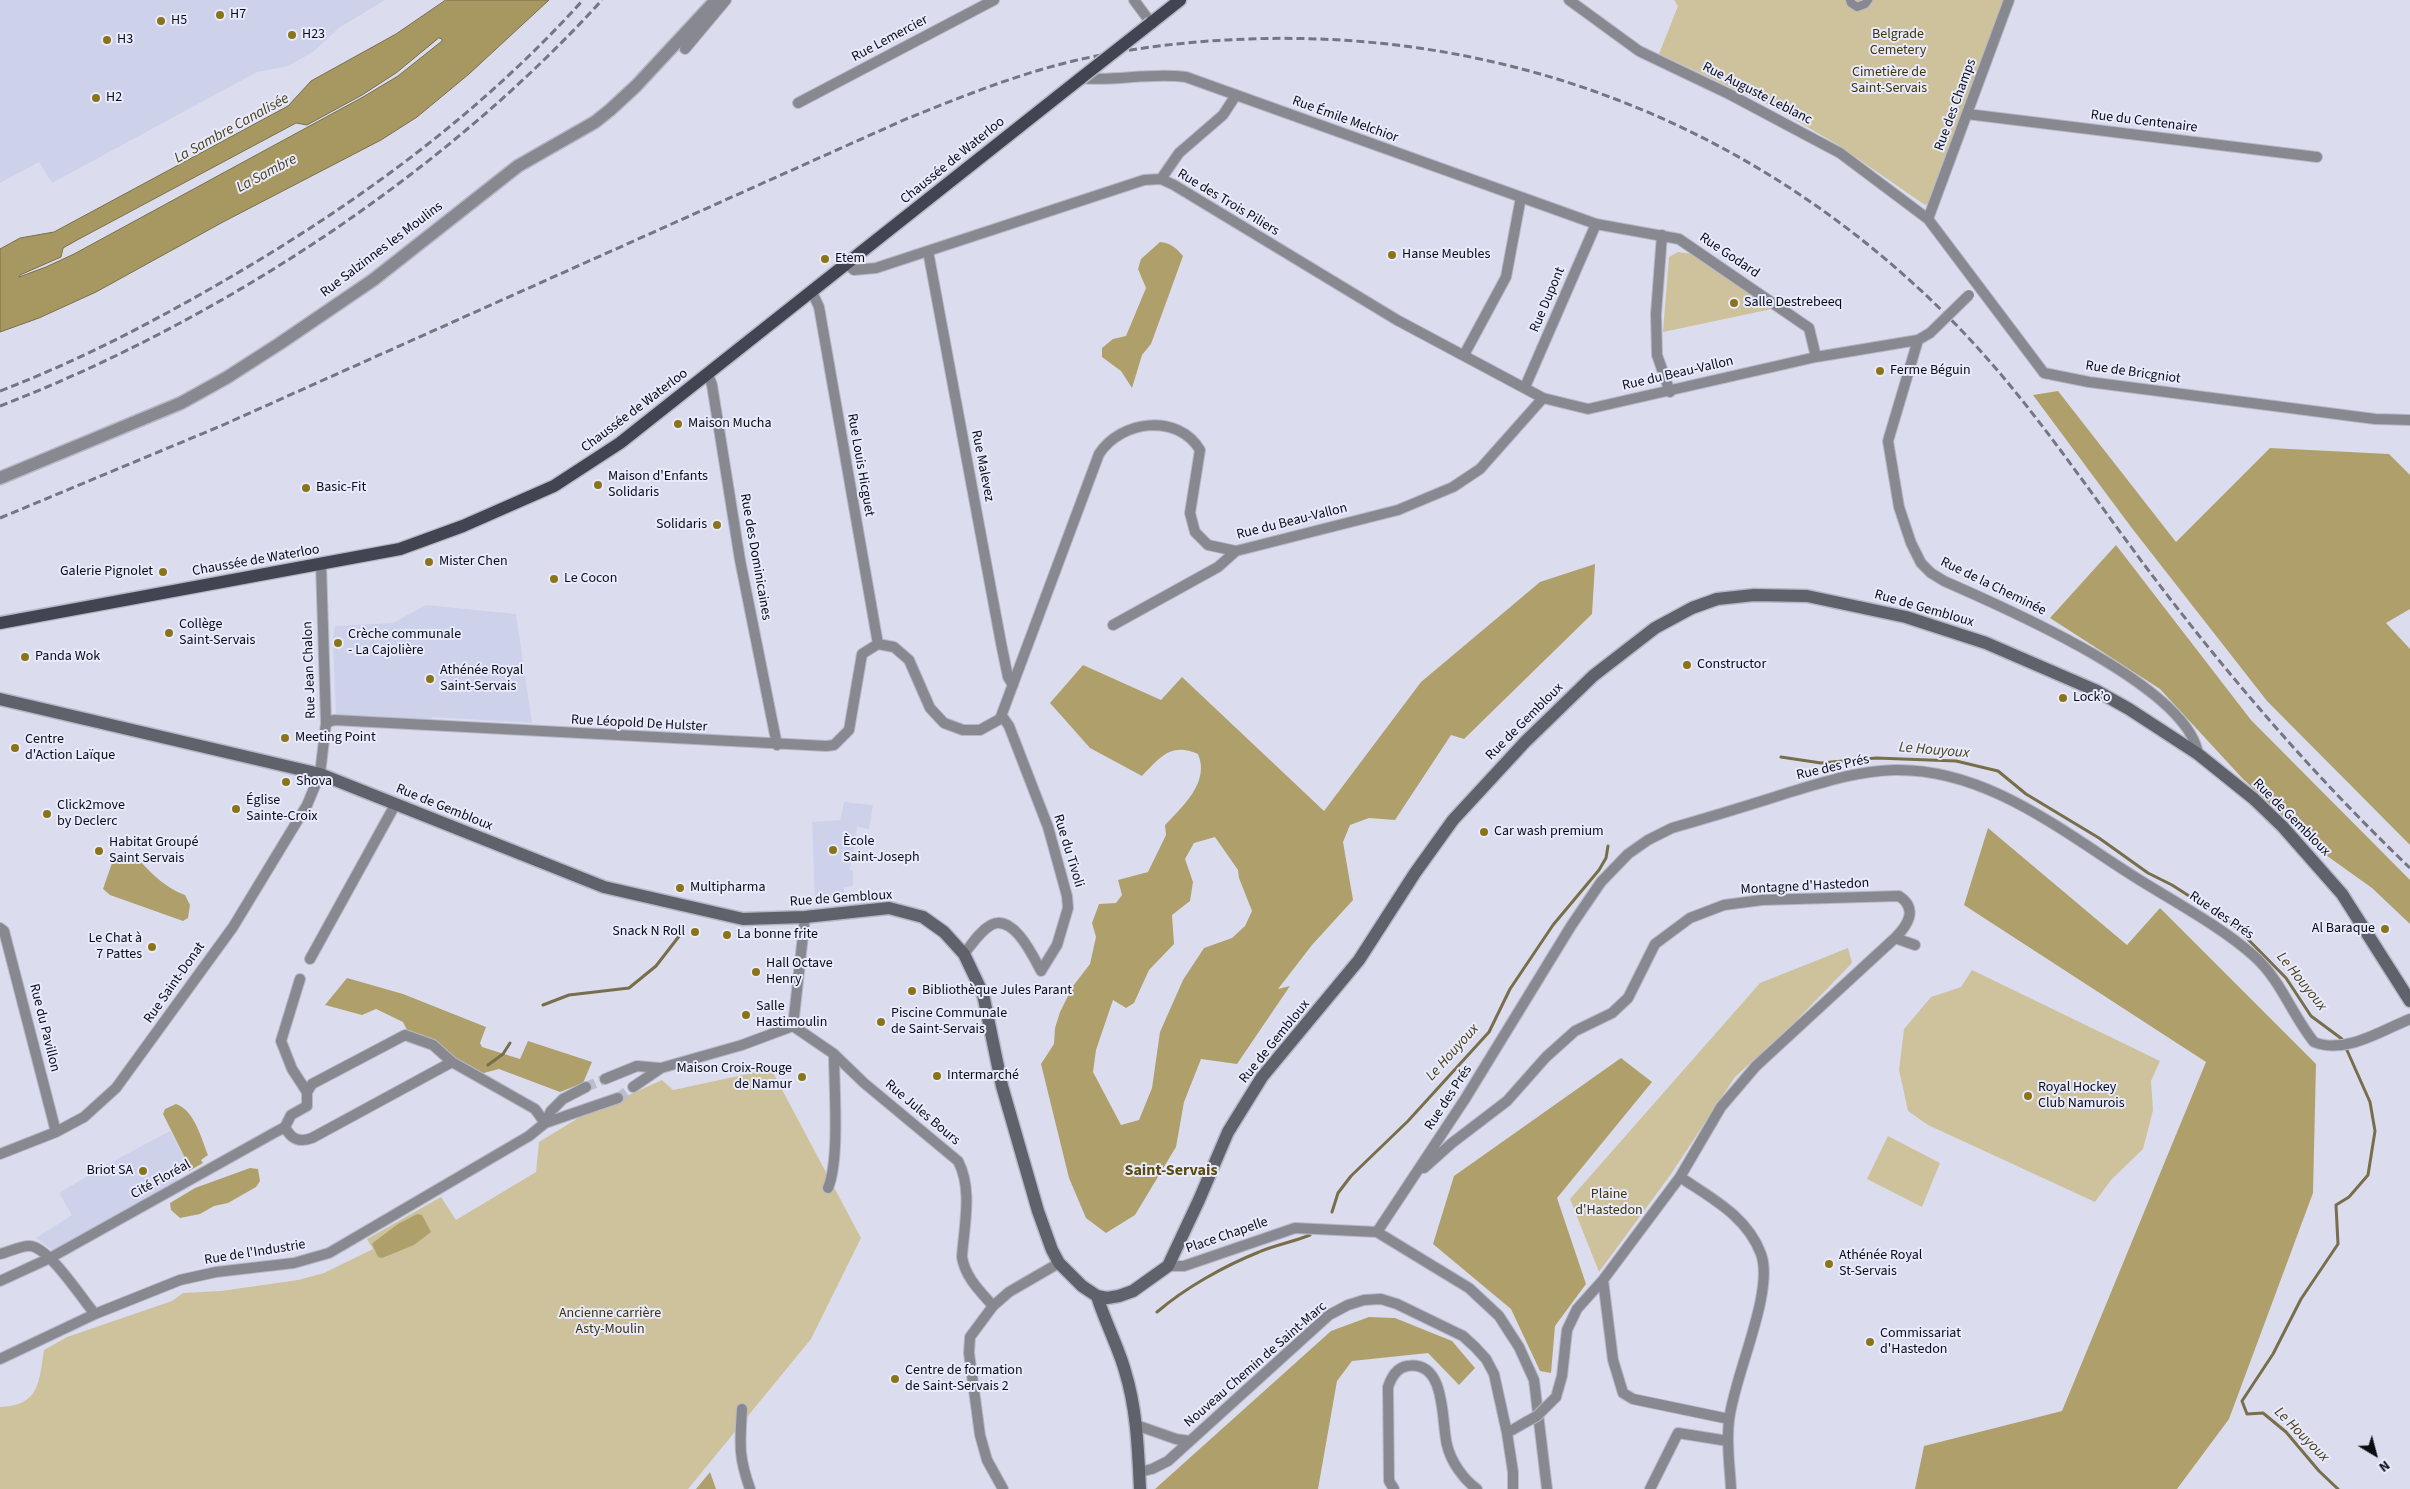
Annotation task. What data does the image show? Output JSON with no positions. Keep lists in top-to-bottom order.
{
  "streets": {
    "main road": ["Chaussée de Waterloo", "Rue de Gembloux"],
    "street": [
      "Rue Lemercier",
      "Rue Auguste Leblanc",
      "Rue des Champs",
      "Rue Émile Melchior",
      "Rue du Centenaire",
      "Rue des Trois Piliers",
      "Rue Salzinnes les Moulins",
      "Rue Godard",
      "Rue Dupont",
      "Rue de Bricgniot",
      "Rue du Beau-Vallon",
      "Rue Louis Hicguet",
      "Rue Malevez",
      "Rue des Dominicaines",
      "Rue de la Cheminée",
      "Rue Jean Chalon",
      "Rue Léopold De Hulster",
      "Rue des Prés",
      "Rue du Tivoli",
      "Montagne d'Hastedon",
      "Rue Saint-Donat",
      "Rue du Pavillon",
      "Rue Jules Bours",
      "Cité Floréal",
      "Place Chapelle",
      "Rue de l'Industrie",
      "Nouveau Chemin de Saint-Marc"
    ]
  },
  "crossings": [
    ["Rue Auguste Leblanc", "Rue des Champs"],
    ["Rue Auguste Leblanc", "Rue de Bricgniot"],
    ["Rue des Champs", "Rue du Centenaire"],
    ["Rue des Champs", "Rue de Bricgniot"],
    ["Rue Émile Melchior", "Chaussée de Waterloo"],
    ["Rue Émile Melchior", "Rue Godard"],
    ["Rue Émile Melchior", "Rue Dupont"],
    ["Chaussée de Waterloo", "Rue des Trois Piliers"],
    ["Chaussée de Waterloo", "Rue Louis Hicguet"],
    ["Chaussée de Waterloo", "Rue des Dominicaines"],
    ["Chaussée de Waterloo", "Rue Jean Chalon"],
    ["Rue des Trois Piliers", "Rue Dupont"],
    ["Rue des Trois Piliers", "Rue du Beau-Vallon"],
    ["Rue des Trois Piliers", "Rue Malevez"],
    ["Rue Godard", "Rue Dupont"],
    ["Rue Godard", "Rue du Beau-Vallon"],
    ["Rue du Beau-Vallon", "Rue Malevez"],
    ["Rue du Beau-Vallon", "Rue de la Cheminée"],
    ["Rue du Beau-Vallon", "Rue du Tivoli"],
    ["Rue Louis Hicguet", "Rue Léopold De Hulster"],
    ["Rue des Dominicaines", "Rue Léopold De Hulster"],
    ["Rue de la Cheminée", "Rue de Gembloux"],
    ["Rue de Gembloux", "Rue Jean Chalon"],
    ["Rue de Gembloux", "Rue du Tivoli"],
    ["Rue de Gembloux", "Rue Saint-Donat"],
    ["Rue de Gembloux", "Place Chapelle"],
    ["Rue Jean Chalon", "Rue Léopold De Hulster"],
    ["Rue Jean Chalon", "Rue Saint-Donat"],
    ["Rue des Prés", "Montagne d'Hastedon"],
    ["Rue des Prés", "Place Chapelle"],
    ["Montagne d'Hastedon", "Nouveau Chemin de Saint-Marc"],
    ["Rue Saint-Donat", "Rue du Pavillon"],
    ["Cité Floréal", "Rue de l'Industrie"]
  ],
  "districts": ["Saint-Servais"],
  "water": ["La Sambre Canalisée", "La Sambre", "Le Houyoux"],
  "parks": [
    "Belgrade Cemetery",
    "Cimetière de Saint-Servais",
    "Plaine d'Hastedon",
    "Ancienne carrière Asty-Moulin"
  ],
  "places": [
    "H7",
    "H5",
    "H23",
    "H3",
    "H2",
    "Hanse Meubles",
    "Etem",
    "Salle Destrebeeq",
    "Ferme Béguin",
    "Maison Mucha",
    "Maison d'Enfants Solidaris",
    "Basic-Fit",
    "Solidaris",
    "Mister Chen",
    "Galerie Pignolet",
    "Le Cocon",
    "Collège Saint-Servais",
    "Crèche communale - La Cajolière",
    "Panda Wok",
    "Constructor",
    "Athénée Royal Saint-Servais",
    "Lock’o",
    "Meeting Point",
    "Centre d'Action Laïque",
    "Shova",
    "Église Sainte-Croix",
    "Click2move by Declerc",
    "Car wash premium",
    "Ècole Saint-Joseph",
    "Habitat Groupé Saint Servais",
    "Multipharma",
    "Al Baraque",
    "Snack N Roll",
    "La bonne frite",
    "Le Chat à 7 Pattes",
    "Hall Octave Henry",
    "Bibliothèque Jules Parant",
    "Salle Hastimoulin",
    "Piscine Communale de Saint-Servais",
    "Intermarché",
    "Maison Croix-Rouge de Namur",
    "Royal Hockey Club Namurois",
    "Briot SA",
    "Athénée Royal St-Servais",
    "Commissariat d'Hastedon",
    "Centre de formation de Saint-Servais 2"
  ],
  "north": "bottom right"
}
